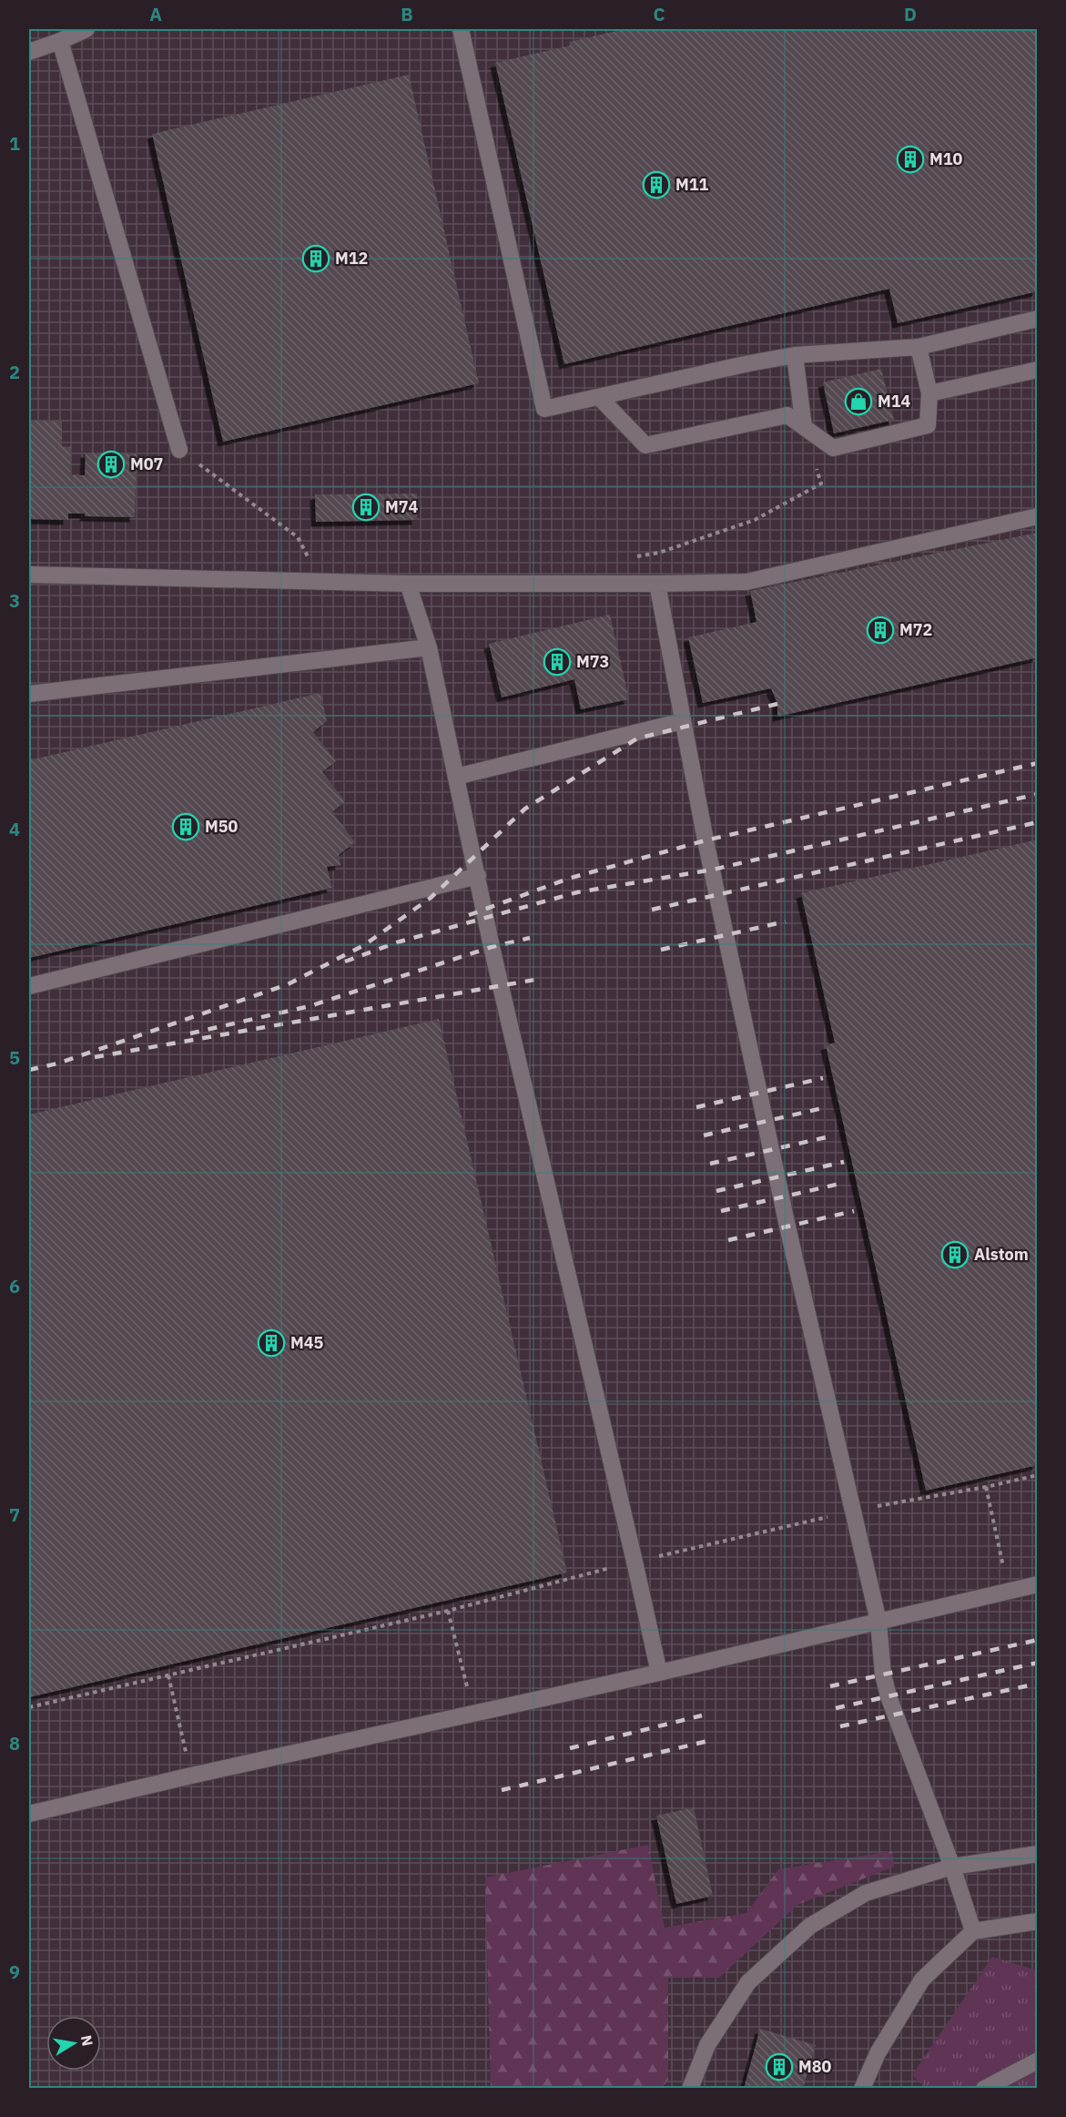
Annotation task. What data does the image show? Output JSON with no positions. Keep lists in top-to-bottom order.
{
  "places": {
    "building": [
      "M10",
      "M11",
      "M12",
      "M07",
      "M74",
      "M72",
      "M73",
      "M50",
      "Alstom",
      "M45",
      "M80"
    ],
    "shop": ["M14"]
  },
  "north": "right",
  "grid": {
    "columns": [
      "A",
      "B",
      "C",
      "D"
    ],
    "rows": [
      "1",
      "2",
      "3",
      "4",
      "5",
      "6",
      "7",
      "8",
      "9"
    ]
  }
}
